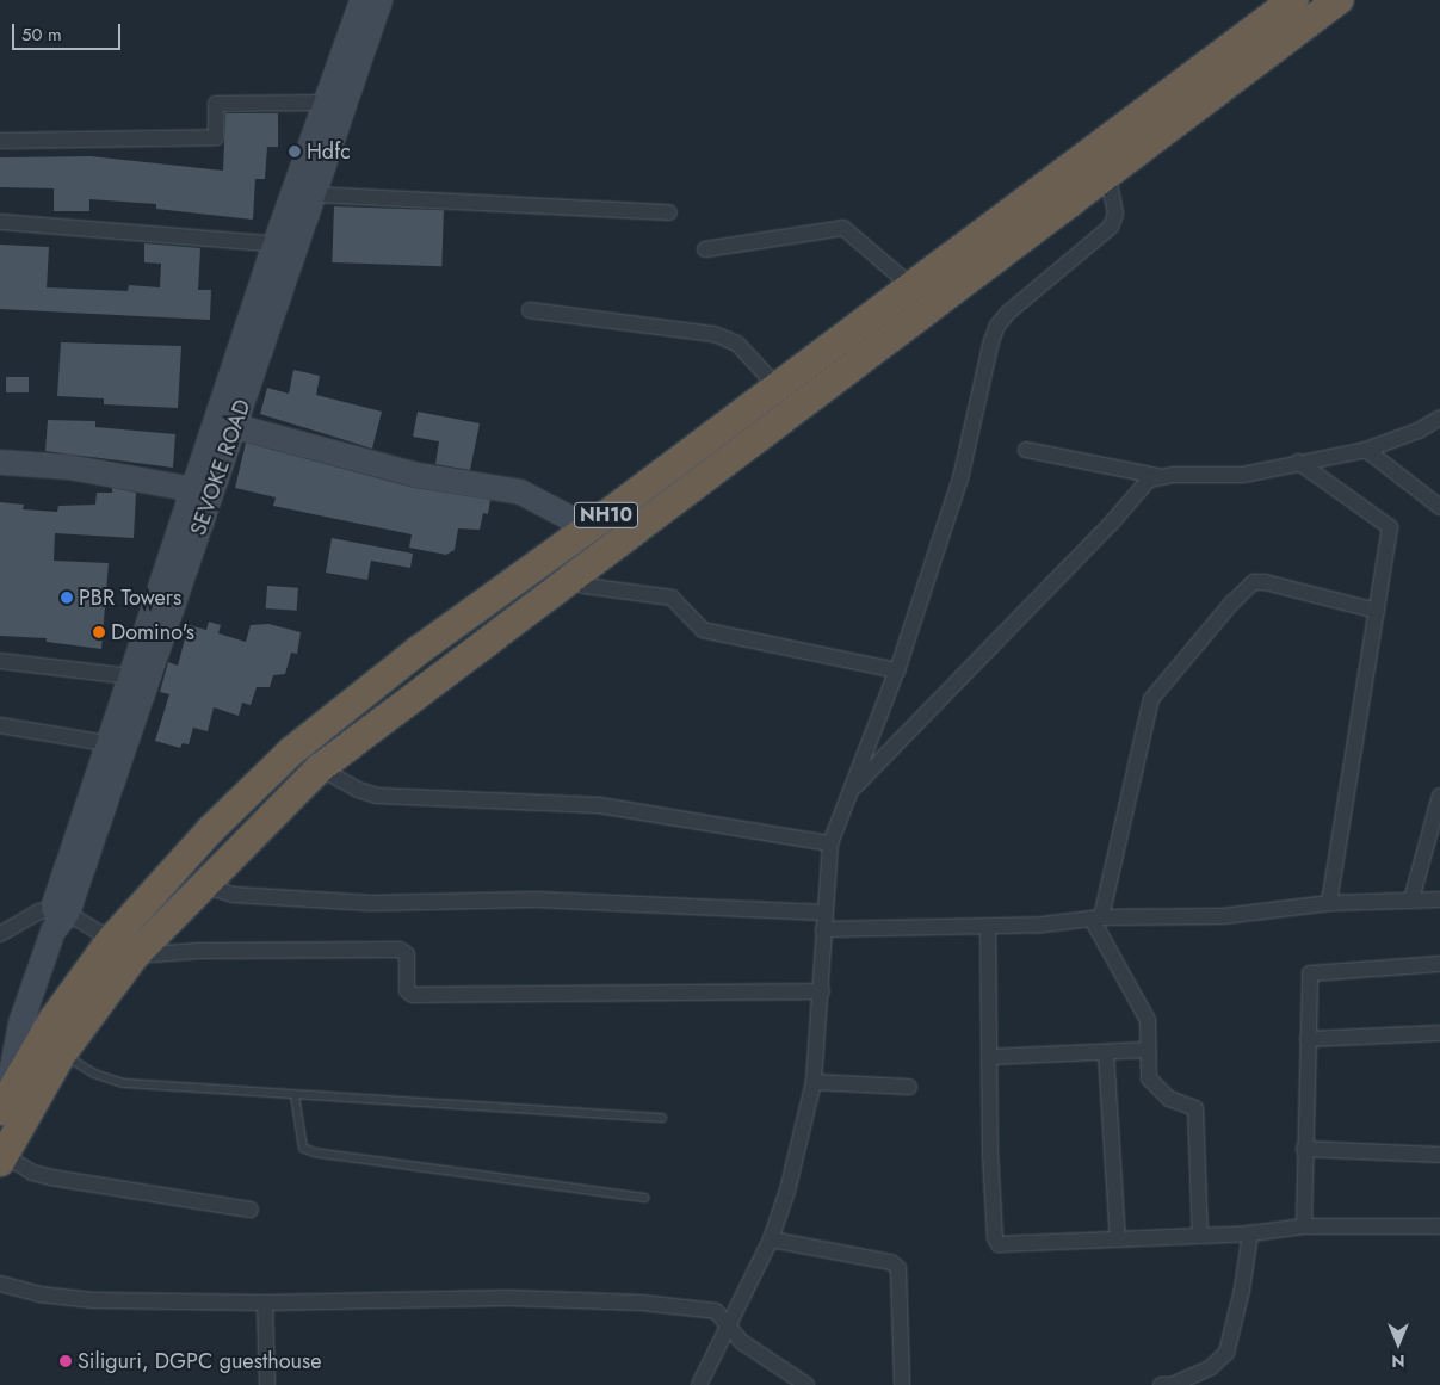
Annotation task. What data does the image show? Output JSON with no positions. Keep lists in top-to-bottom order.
{
  "streets": {
    "highway": ["NH10"],
    "main road": ["SEVOKE ROAD"]
  },
  "crossings": [
    ["SEVOKE ROAD", "NH10"]
  ],
  "places": [
    "Hdfc",
    "PBR Towers",
    "Domino's",
    "Siliguri, DGPC guesthouse"
  ],
  "scale_bar": "50 m",
  "north": "bottom"
}
